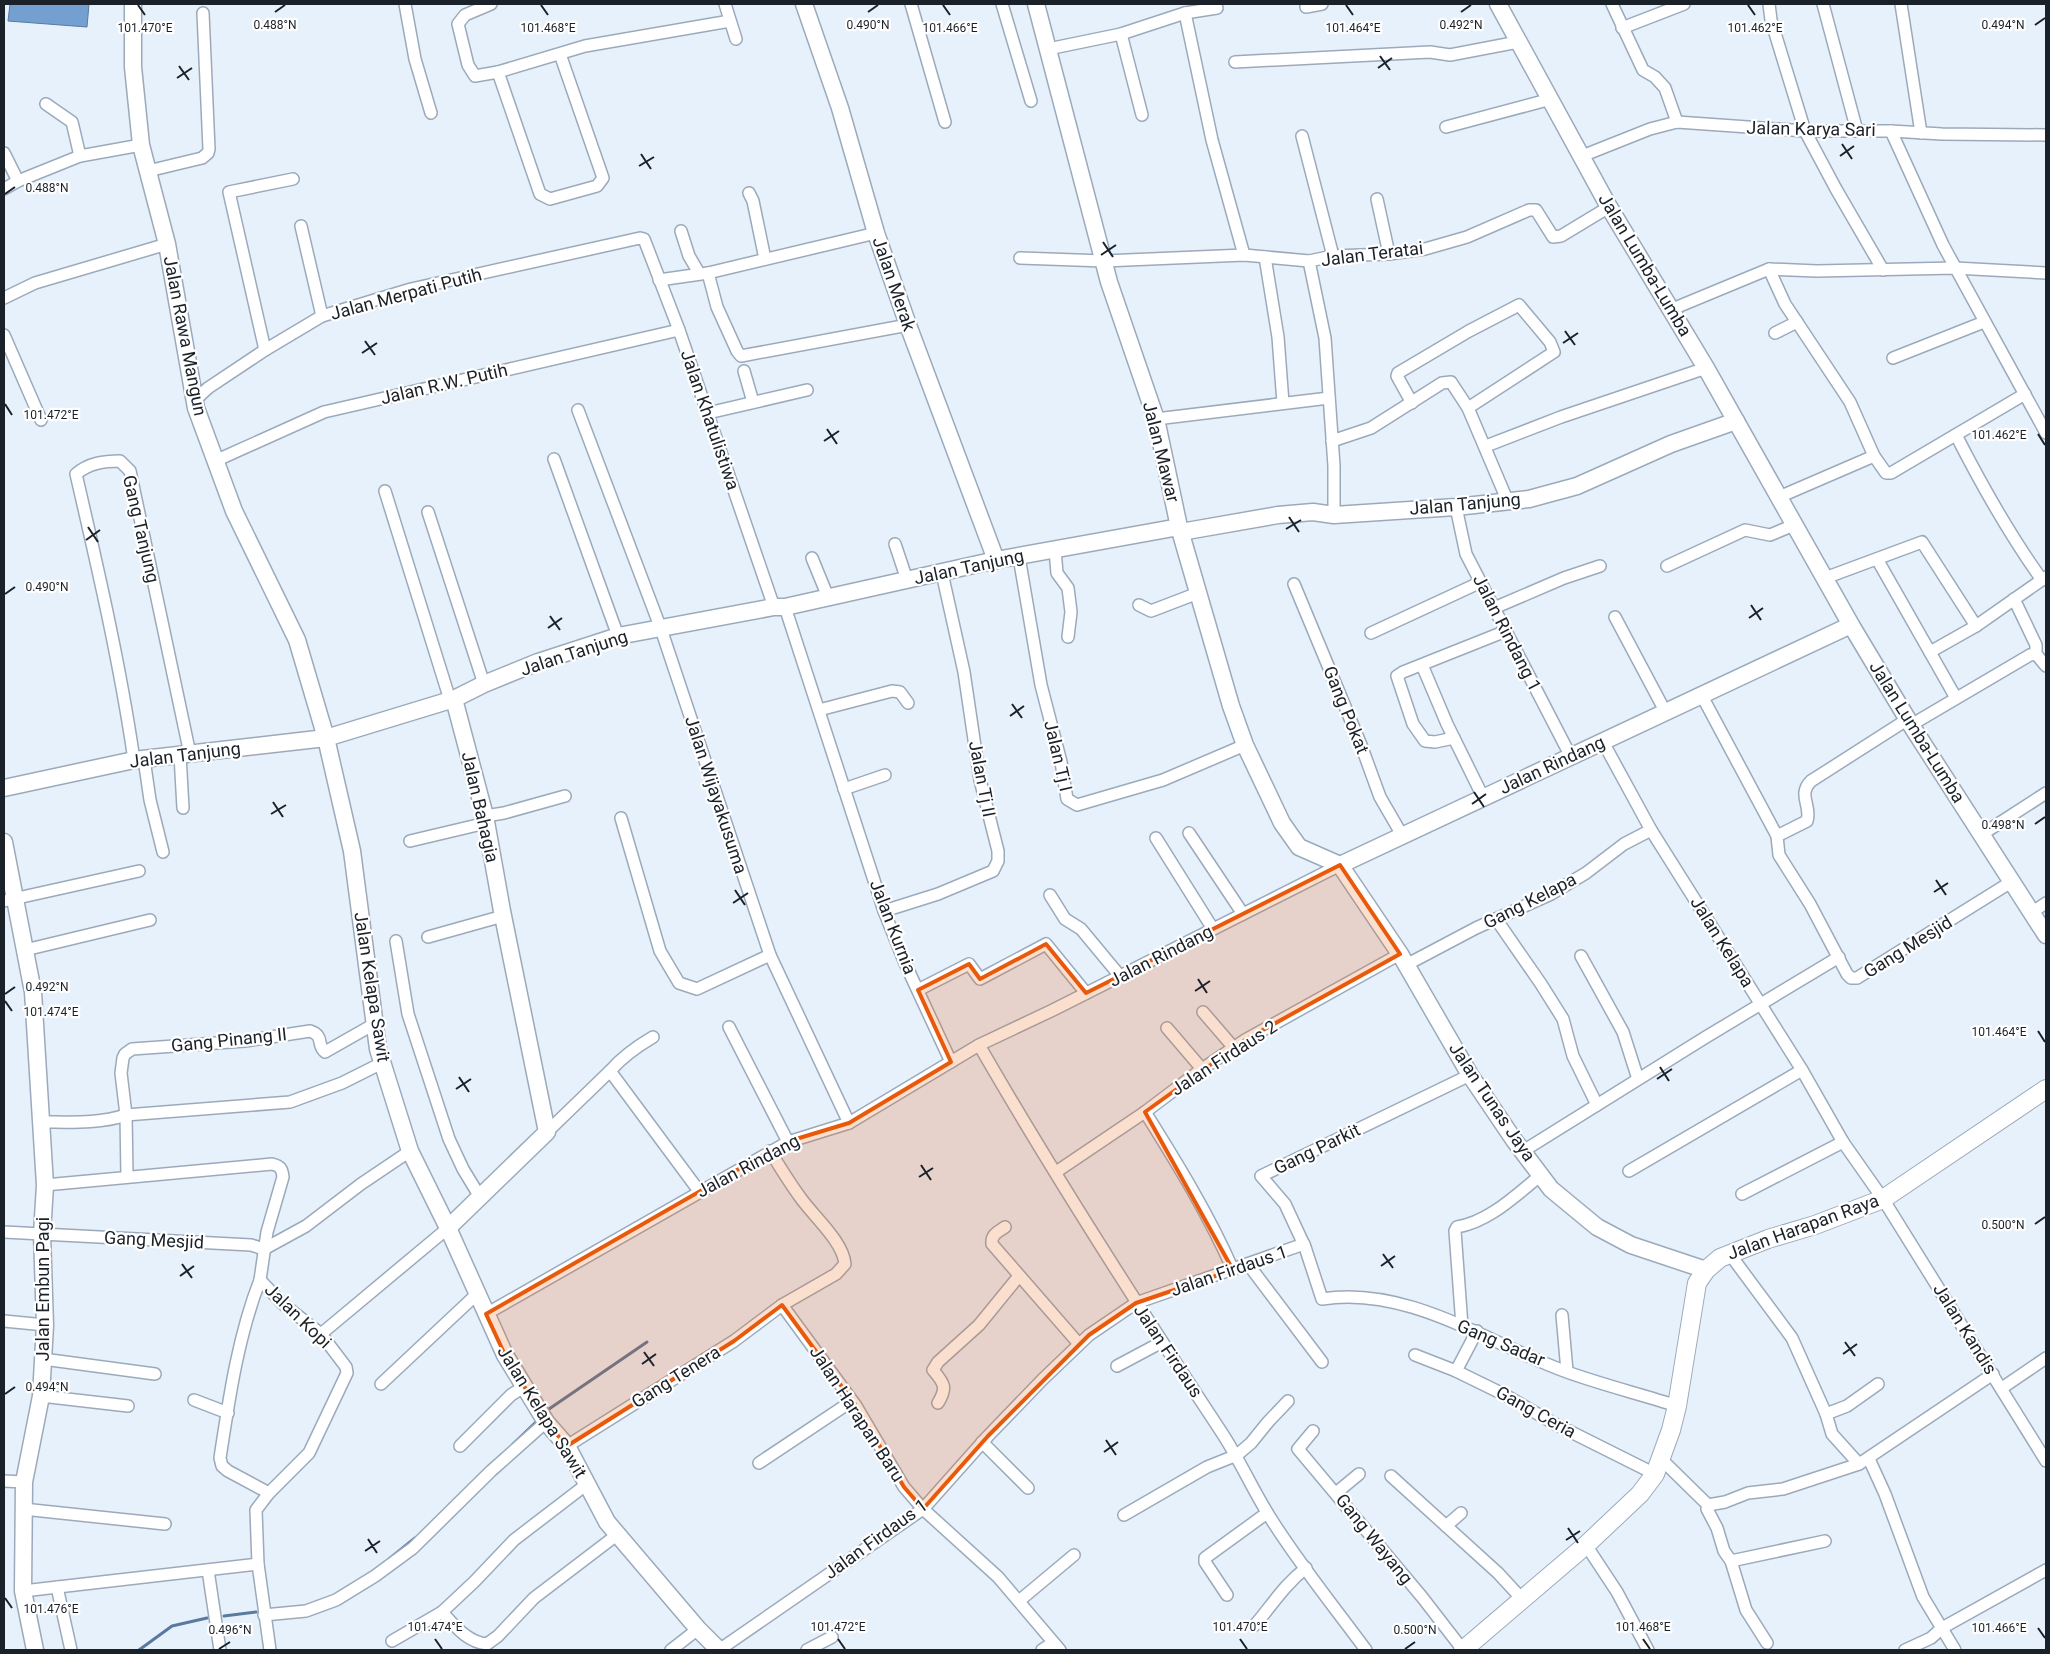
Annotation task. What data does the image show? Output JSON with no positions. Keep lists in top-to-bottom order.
{
  "streets": {
    "main road": ["Jalan Harapan Raya"],
    "street": [
      "Jalan Karya Sari",
      "Jalan Teratai",
      "Jalan Lumba-Lumba",
      "Jalan Merak",
      "Jalan Merpati Putih",
      "Jalan Rawa Mangun",
      "Jalan R.W. Putih",
      "Jalan Khatulistiwa",
      "Jalan Mawar",
      "Jalan Tanjung",
      "Gang Tanjung",
      "Jalan Rindang 1",
      "Gang Pokat",
      "Jalan Tj I",
      "Jalan Rindang",
      "Jalan Tj II",
      "Jalan Wijayakusuma",
      "Jalan Bahagia",
      "Gang Kelapa",
      "Jalan Kurnia",
      "Jalan Kelapa",
      "Gang Mesjid",
      "Jalan Kelapa Sawit",
      "Gang Pinang II",
      "Jalan Firdaus 2",
      "Jalan Tunas Jaya",
      "Gang Parkit",
      "Jalan Firdaus 1",
      "Jalan Embun Pagi",
      "Jalan Kopi",
      "Jalan Kandis",
      "Gang Sadar",
      "Jalan Firdaus",
      "Gang Tenera",
      "Gang Ceria",
      "Jalan Harapan Baru",
      "Gang Wayang"
    ]
  },
  "crossings": [
    ["Jalan Karya Sari", "Jalan Lumba-Lumba"],
    ["Jalan Teratai", "Jalan Lumba-Lumba"],
    ["Jalan Teratai", "Jalan Mawar"],
    ["Jalan Lumba-Lumba", "Jalan Tanjung"],
    ["Jalan Lumba-Lumba", "Jalan Rindang"],
    ["Jalan Lumba-Lumba", "Gang Mesjid"],
    ["Jalan Merak", "Jalan Tanjung"],
    ["Jalan Merpati Putih", "Jalan Rawa Mangun"],
    ["Jalan Merpati Putih", "Jalan Khatulistiwa"],
    ["Jalan Rawa Mangun", "Jalan R.W. Putih"],
    ["Jalan Rawa Mangun", "Jalan Tanjung"],
    ["Jalan Rawa Mangun", "Jalan Kelapa Sawit"],
    ["Jalan R.W. Putih", "Jalan Khatulistiwa"],
    ["Jalan Khatulistiwa", "Jalan Tanjung"],
    ["Jalan Khatulistiwa", "Jalan Kurnia"],
    ["Jalan Mawar", "Jalan Tanjung"],
    ["Jalan Mawar", "Jalan Tj I"],
    ["Jalan Mawar", "Jalan Rindang"],
    ["Jalan Mawar", "Jalan Tunas Jaya"],
    ["Jalan Tanjung", "Gang Tanjung"],
    ["Jalan Tanjung", "Jalan Rindang 1"],
    ["Jalan Tanjung", "Jalan Tj I"],
    ["Jalan Tanjung", "Jalan Tj II"],
    ["Jalan Tanjung", "Jalan Wijayakusuma"],
    ["Jalan Tanjung", "Jalan Bahagia"],
    ["Jalan Tanjung", "Jalan Kurnia"],
    ["Jalan Tanjung", "Jalan Kelapa Sawit"],
    ["Jalan Rindang 1", "Jalan Rindang"],
    ["Gang Pokat", "Jalan Rindang"],
    ["Jalan Rindang", "Jalan Wijayakusuma"],
    ["Jalan Rindang", "Jalan Kurnia"],
    ["Jalan Rindang", "Jalan Kelapa"],
    ["Jalan Rindang", "Jalan Kelapa Sawit"],
    ["Jalan Rindang", "Jalan Tunas Jaya"],
    ["Jalan Rindang", "Jalan Firdaus"],
    ["Jalan Rindang", "Gang Tenera"],
    ["Jalan Tj II", "Jalan Kurnia"],
    ["Gang Kelapa", "Jalan Kelapa"],
    ["Gang Kelapa", "Jalan Firdaus 2"],
    ["Gang Kelapa", "Jalan Tunas Jaya"],
    ["Jalan Kelapa", "Gang Mesjid"],
    ["Jalan Kelapa", "Jalan Harapan Raya"],
    ["Jalan Kelapa", "Jalan Kandis"],
    ["Gang Mesjid", "Jalan Tunas Jaya"],
    ["Gang Mesjid", "Jalan Embun Pagi"],
    ["Gang Mesjid", "Jalan Kopi"],
    ["Jalan Kelapa Sawit", "Gang Pinang II"],
    ["Jalan Kelapa Sawit", "Jalan Firdaus 1"],
    ["Jalan Kelapa Sawit", "Gang Tenera"],
    ["Jalan Firdaus 2", "Jalan Tunas Jaya"],
    ["Jalan Firdaus 2", "Jalan Firdaus"],
    ["Jalan Tunas Jaya", "Gang Parkit"],
    ["Jalan Tunas Jaya", "Jalan Harapan Raya"],
    ["Gang Parkit", "Jalan Firdaus 1"],
    ["Gang Parkit", "Gang Sadar"],
    ["Jalan Harapan Raya", "Jalan Kandis"],
    ["Jalan Harapan Raya", "Gang Sadar"],
    ["Jalan Harapan Raya", "Gang Ceria"],
    ["Jalan Harapan Raya", "Gang Wayang"],
    ["Jalan Firdaus 1", "Jalan Firdaus"],
    ["Jalan Firdaus 1", "Jalan Harapan Baru"],
    ["Gang Tenera", "Jalan Harapan Baru"]
  ],
  "coordinates": [
    "0.488°N",
    "0.490°N",
    "0.492°N",
    "0.494°N",
    "101.470°E",
    "101.468°E",
    "101.466°E",
    "101.464°E",
    "101.462°E",
    "101.472°E",
    "0.498°N",
    "101.474°E",
    "0.500°N",
    "101.476°E",
    "0.496°N"
  ]
}
